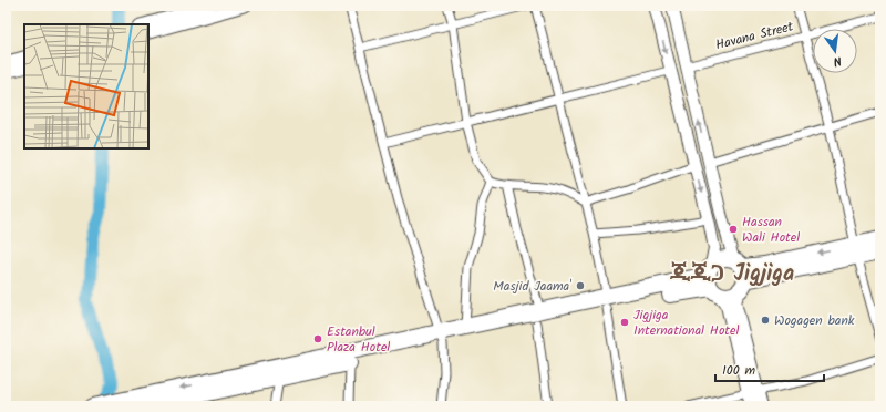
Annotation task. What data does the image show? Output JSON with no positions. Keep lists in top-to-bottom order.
{
  "streets": {
    "street": ["Havana Street"]
  },
  "districts": ["ጂጂጋ Jigjiga"],
  "places": [
    "Hassan Wali Hotel",
    "Masjid Jaama'",
    "Wogagen bank",
    "Jigjiga International Hotel",
    "Estanbul Plaza Hotel"
  ],
  "scale_bar": "100 m",
  "north": "bottom"
}
